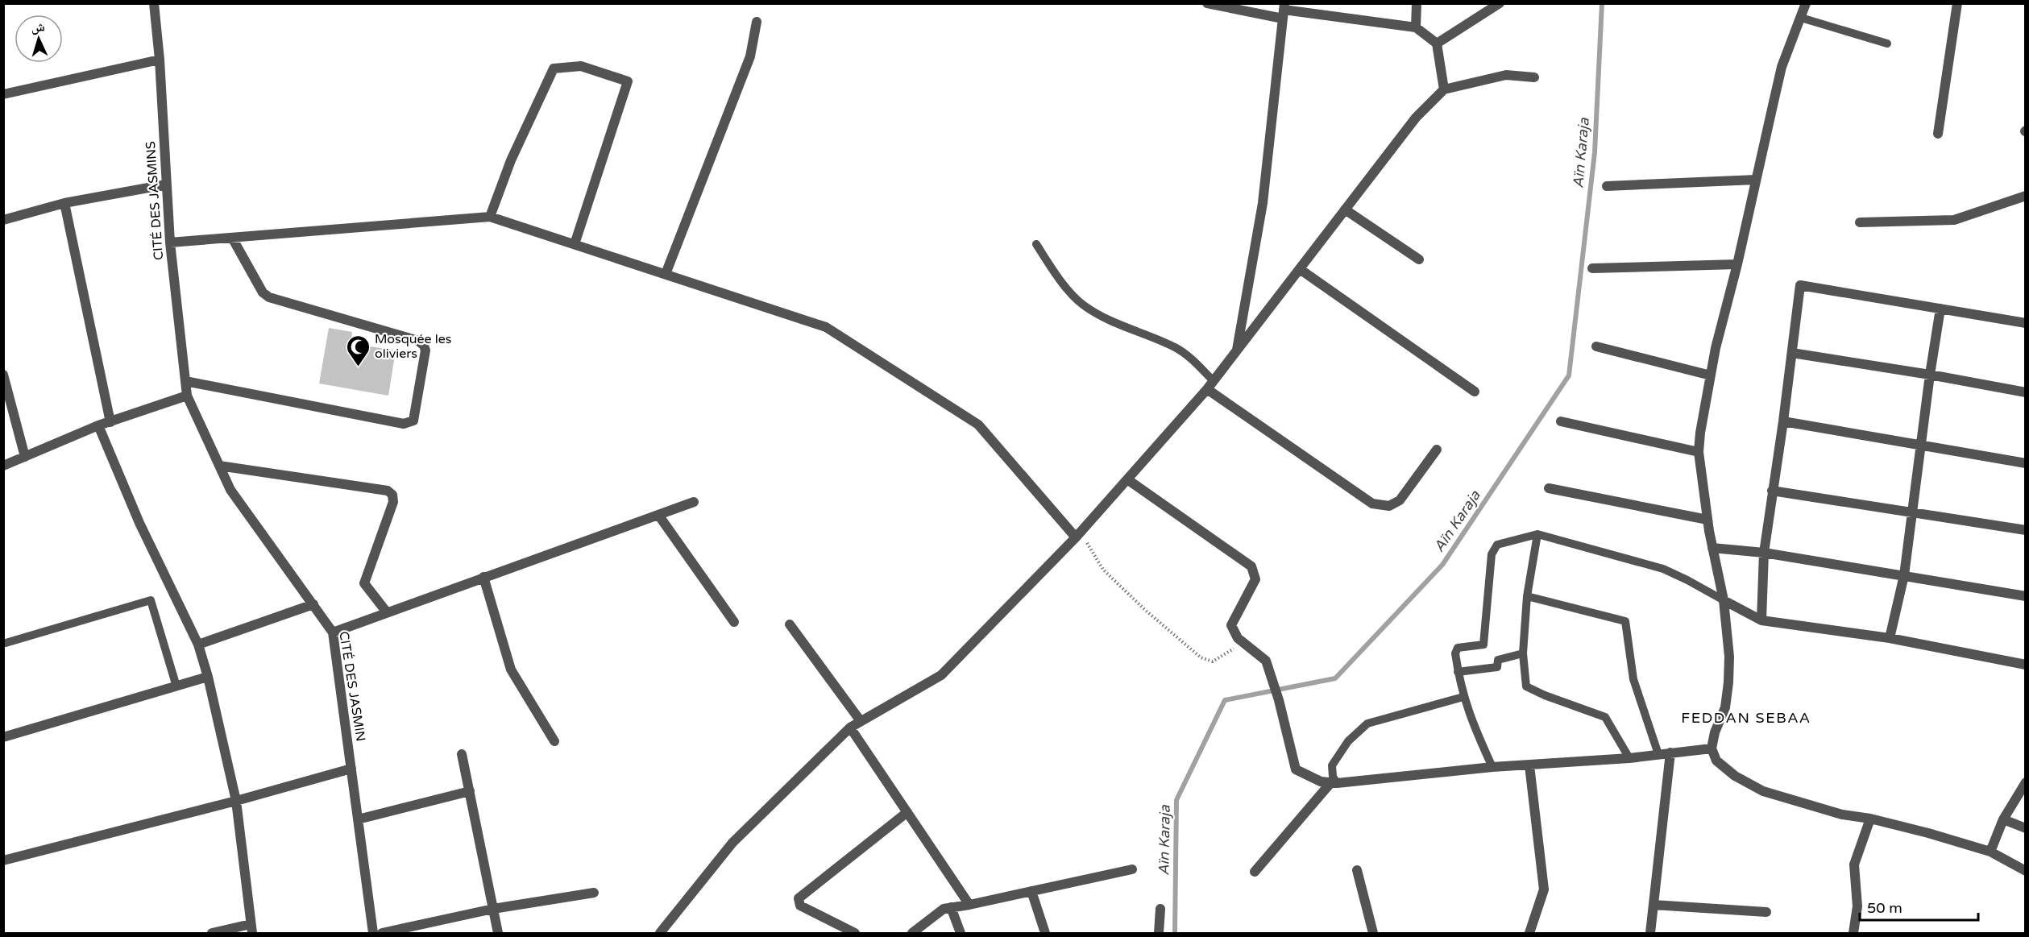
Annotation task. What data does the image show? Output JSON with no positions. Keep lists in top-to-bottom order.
{
  "streets": {
    "street": ["CITÉ DES JASMINS", "CITÉ DES JASMIN"]
  },
  "crossings": [
    ["CITÉ DES JASMINS", "CITÉ DES JASMIN"]
  ],
  "districts": ["FEDDAN SEBAA"],
  "water": ["Aïn Karaja"],
  "places": {
    "mosque": ["Mosquée les oliviers"]
  },
  "scale_bar": "50 m",
  "north": "top"
}
